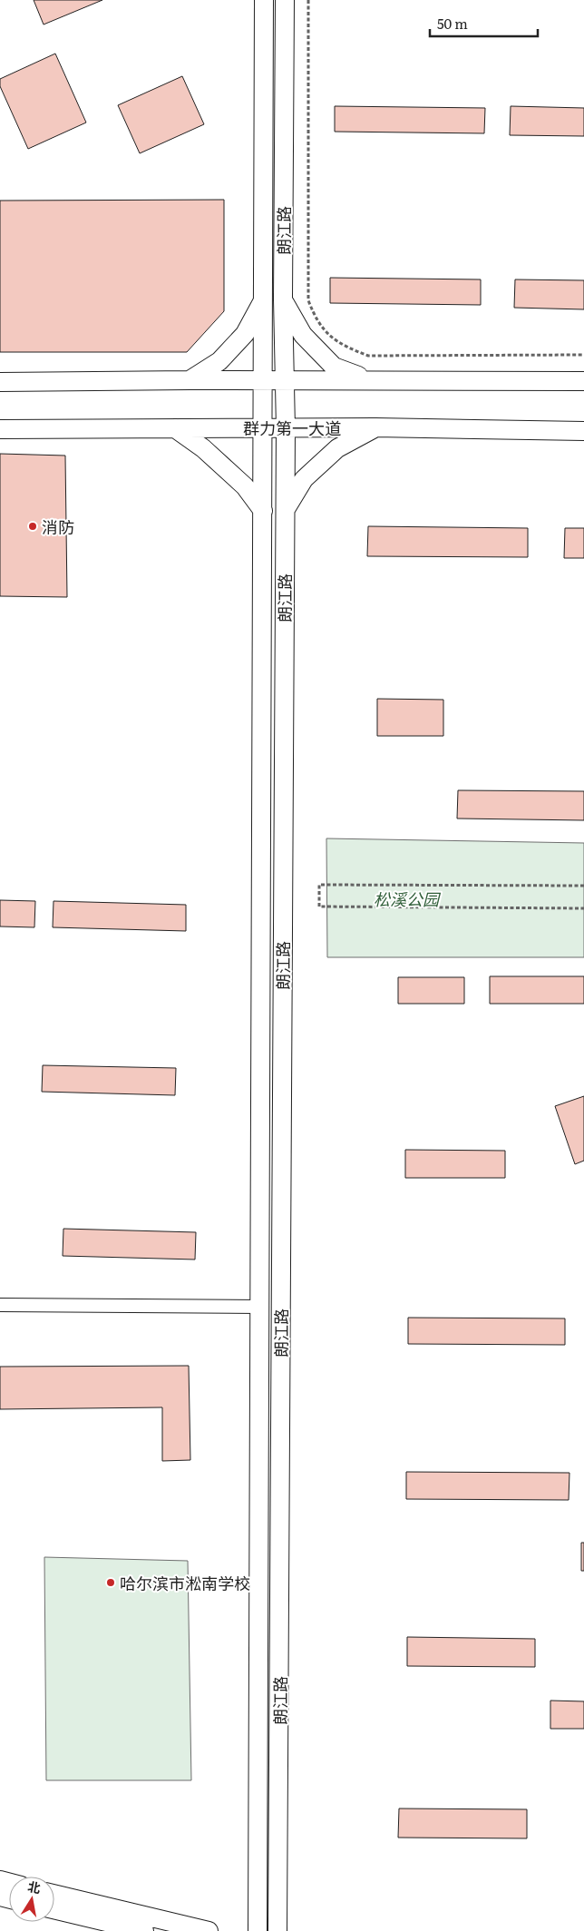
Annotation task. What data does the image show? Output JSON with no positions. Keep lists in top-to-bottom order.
{
  "streets": {
    "main road": ["朗江路", "群力第一大道"]
  },
  "crossings": [
    ["朗江路", "群力第一大道"]
  ],
  "parks": ["松溪公园"],
  "places": ["消防", "哈尔滨市淞南学校"],
  "scale_bar": "50 m",
  "north": "top"
}
